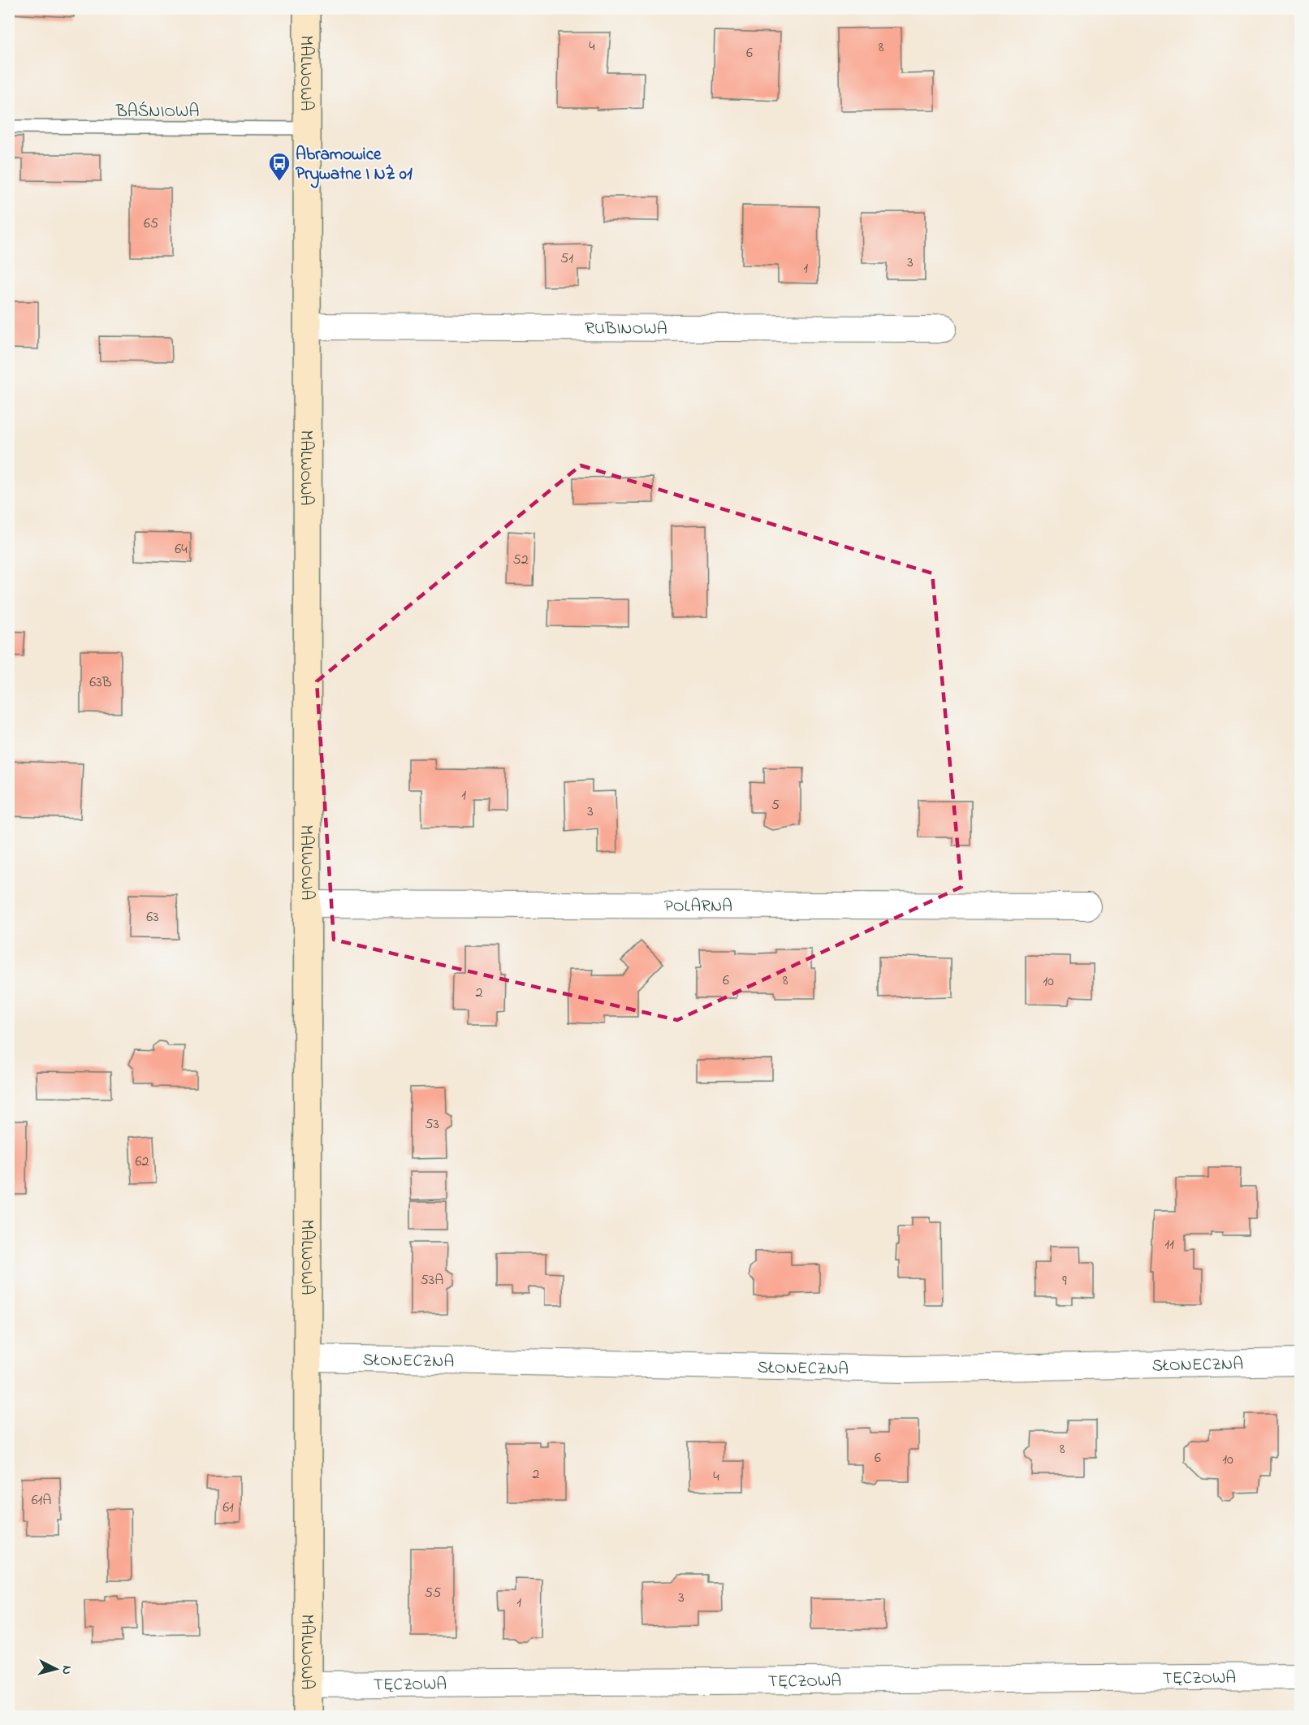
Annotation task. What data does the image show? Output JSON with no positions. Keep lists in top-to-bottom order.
{
  "streets": {
    "street": [
      "MALWOWA",
      "RUBINOWA",
      "POLARNA",
      "SŁONECZNA",
      "TĘCZOWA"
    ],
    "lane": ["BAŚNIOWA"]
  },
  "crossings": [
    ["MALWOWA", "BAŚNIOWA"],
    ["MALWOWA", "RUBINOWA"],
    ["MALWOWA", "POLARNA"],
    ["MALWOWA", "SŁONECZNA"],
    ["MALWOWA", "TĘCZOWA"]
  ],
  "places": {
    "bus stop": ["Abramowice Prywatne I NŻ 01"]
  },
  "house_numbers": [
    "4",
    "8",
    "6",
    "65",
    "51",
    "3",
    "1",
    "64",
    "52",
    "63B",
    "1",
    "5",
    "3",
    "63",
    "6",
    "8",
    "10",
    "2",
    "53",
    "62",
    "11",
    "53A",
    "9",
    "8",
    "6",
    "10",
    "2",
    "4",
    "61A",
    "61",
    "55",
    "3",
    "1"
  ],
  "north": "right"
}
